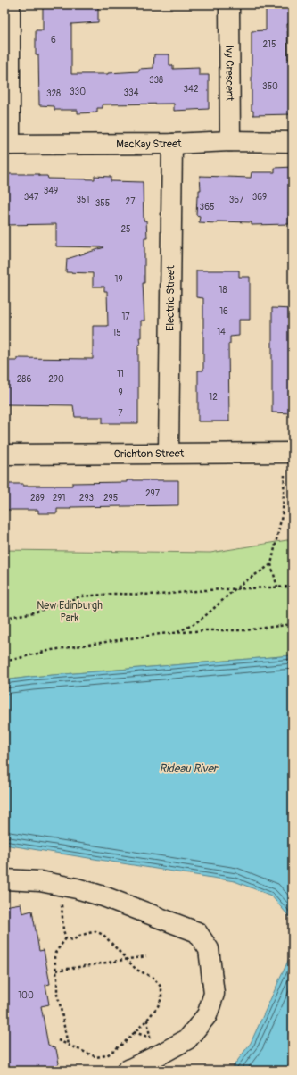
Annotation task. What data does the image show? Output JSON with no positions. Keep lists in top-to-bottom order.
{
  "streets": {
    "street": [
      "Ivy Crescent",
      "MacKay Street",
      "Electric Street",
      "Crichton Street"
    ]
  },
  "crossings": [
    ["Ivy Crescent", "MacKay Street"],
    ["MacKay Street", "Electric Street"],
    ["Electric Street", "Crichton Street"]
  ],
  "water": ["Rideau River"],
  "parks": ["New Edinburgh Park"],
  "house_numbers": [
    "6",
    "215",
    "338",
    "350",
    "342",
    "330",
    "334",
    "328",
    "349",
    "347",
    "369",
    "351",
    "367",
    "27",
    "355",
    "365",
    "25",
    "19",
    "18",
    "16",
    "17",
    "14",
    "15",
    "11",
    "286",
    "290",
    "9",
    "12",
    "7",
    "297",
    "289",
    "291",
    "293",
    "295",
    "100"
  ]
}
